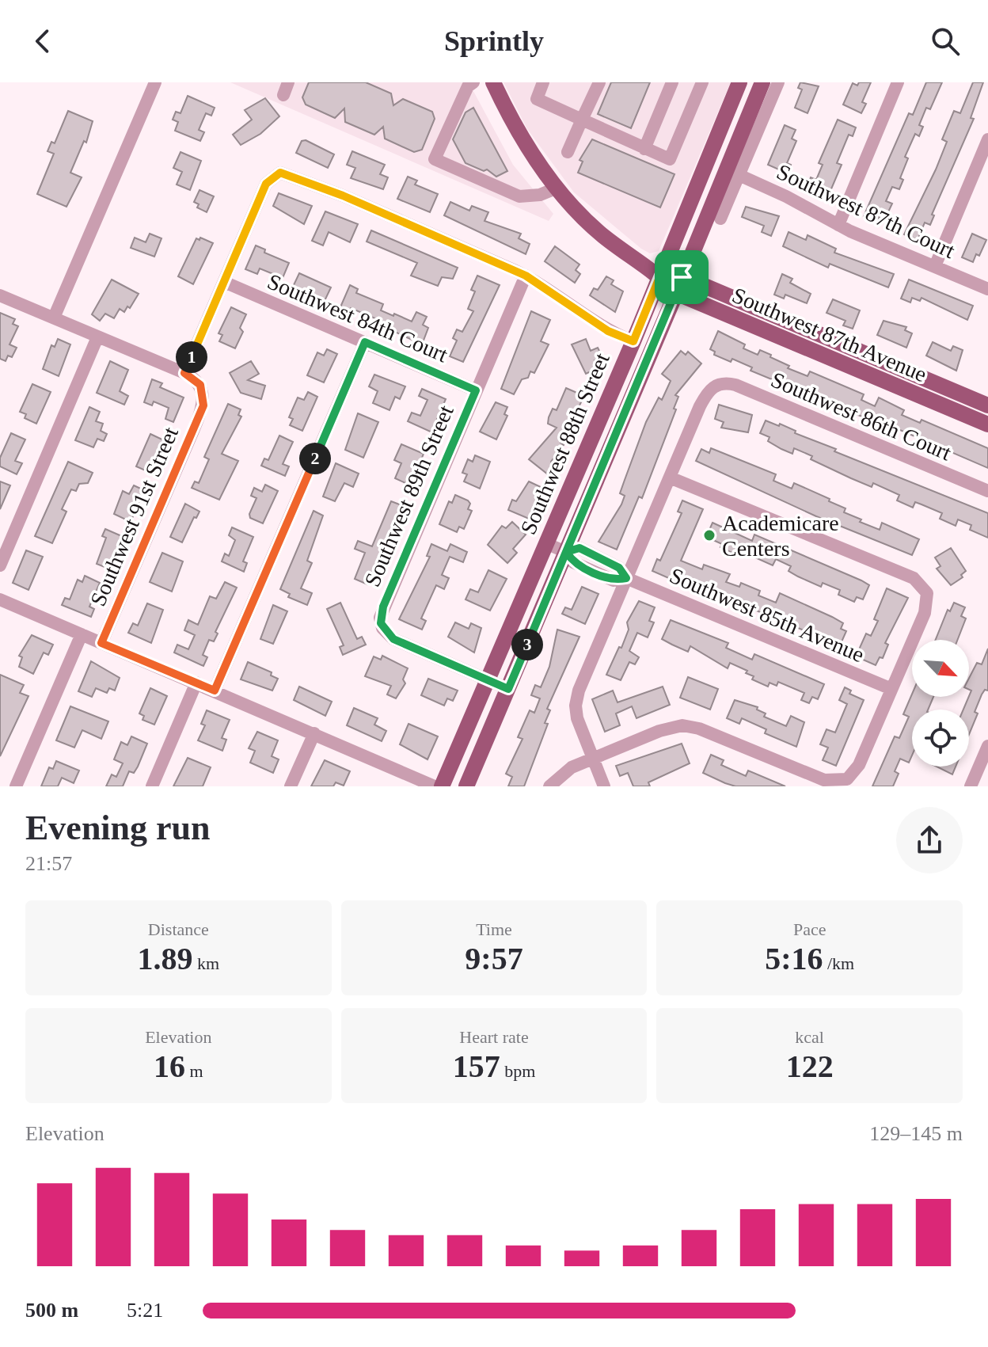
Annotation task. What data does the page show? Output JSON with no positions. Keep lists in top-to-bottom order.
{
  "streets": {
    "main road": ["Southwest 87th Avenue", "Southwest 88th Street"],
    "street": [
      "Southwest 87th Court",
      "Southwest 84th Court",
      "Southwest 86th Court",
      "Southwest 89th Street",
      "Southwest 91st Street",
      "Southwest 85th Avenue"
    ]
  },
  "crossings": [
    ["Southwest 87th Court", "Southwest 88th Street"],
    ["Southwest 84th Court", "Southwest 89th Street"],
    ["Southwest 87th Avenue", "Southwest 88th Street"],
    ["Southwest 88th Street", "Southwest 89th Street"],
    ["Southwest 88th Street", "Southwest 85th Avenue"]
  ],
  "places": ["Academicare Centers"],
  "north": "bottom right",
  "page": {
    "header": "Sprintly",
    "pins": ["1", "2", "3"],
    "heading": ["Evening run", "21:57"],
    "stats": [
      ["Distance", "1.89 km"],
      ["Time", "9:57"],
      ["Pace", "5:16 /km"],
      ["Elevation", "16 m"],
      ["Heart rate", "157 bpm"],
      ["kcal", "122"]
    ],
    "chart": ["Elevation", "129–145 m"],
    "list": [
      {
        "name": "500 m",
        "note": "5:21"
      }
    ]
  }
}
